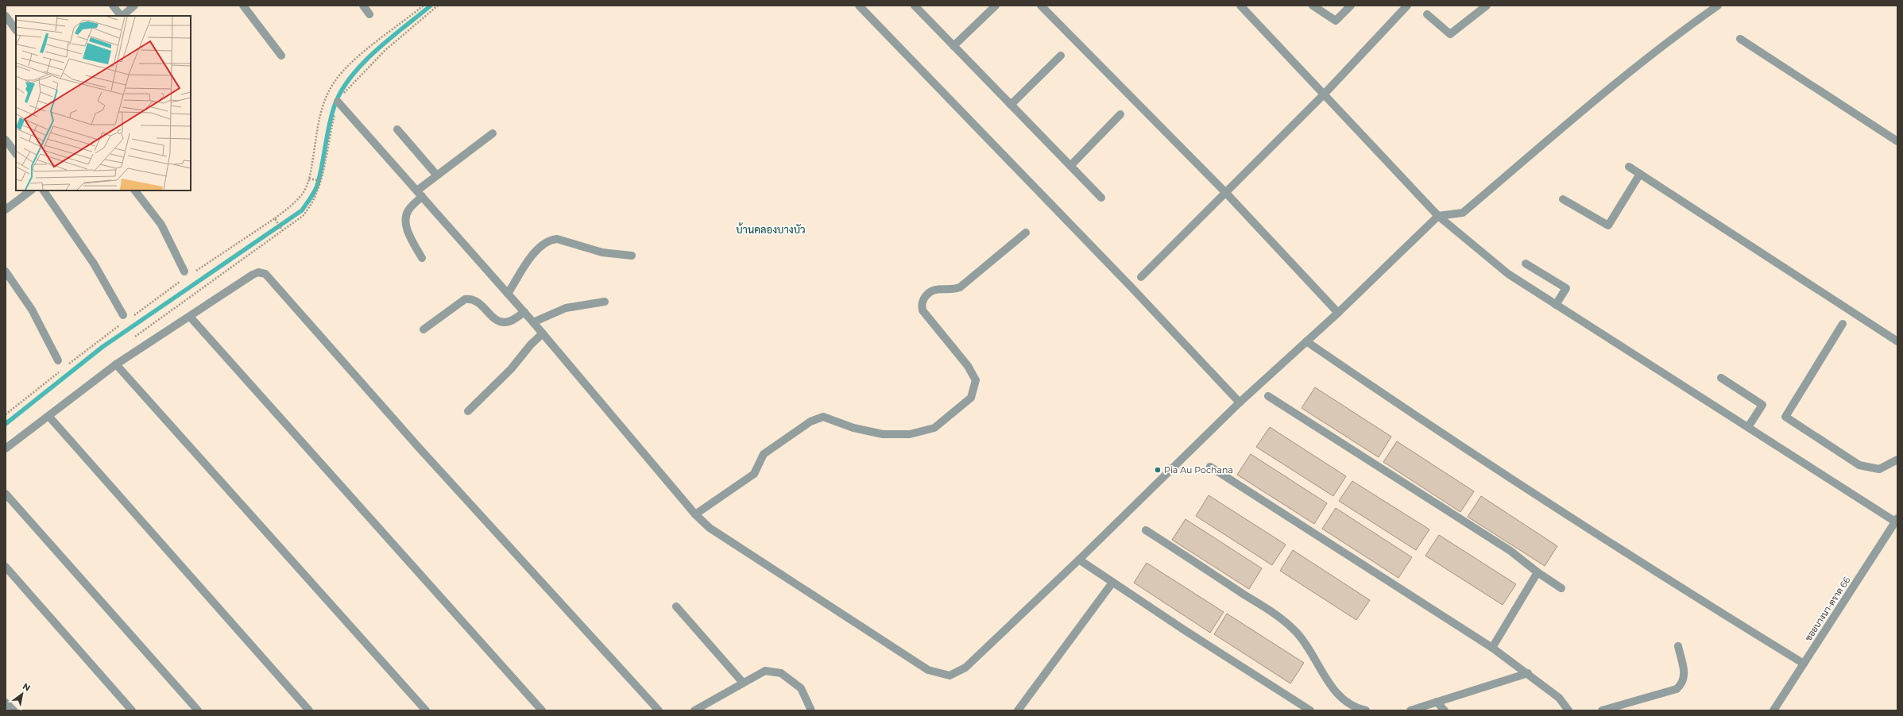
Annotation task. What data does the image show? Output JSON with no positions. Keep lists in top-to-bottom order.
{
  "streets": {
    "street": ["ซอยบางนา-ตราด 66"]
  },
  "districts": ["บ้านคลองบางบัว"],
  "places": ["Pia Au Pochana"],
  "north": "top right"
}
